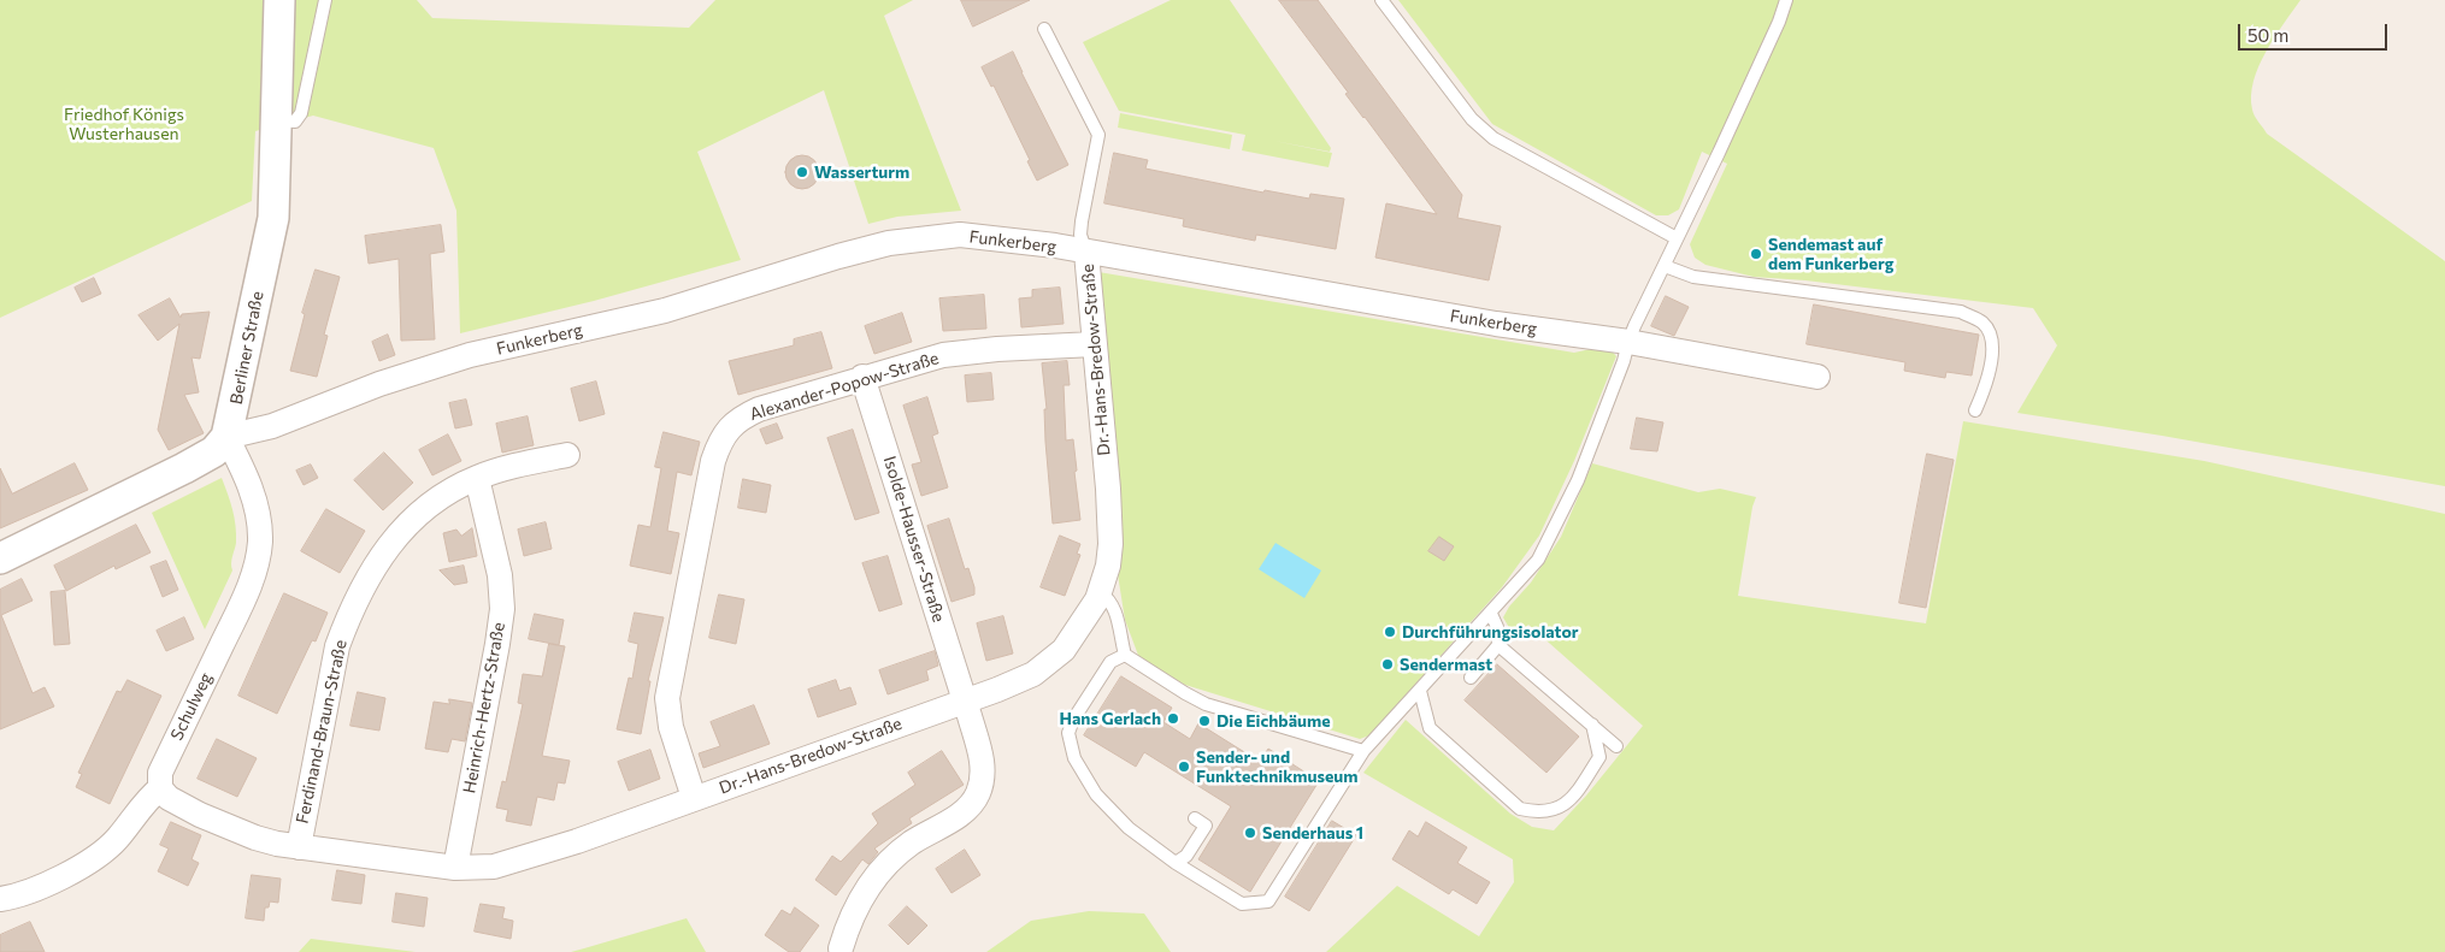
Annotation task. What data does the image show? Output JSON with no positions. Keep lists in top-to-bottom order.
{
  "streets": {
    "street": [
      "Funkerberg",
      "Berliner Straße",
      "Dr.-Hans-Bredow-Straße",
      "Alexander-Popow-Straße",
      "Isolde-Hausser-Straße",
      "Schulweg",
      "Heinrich-Hertz-Straße",
      "Ferdinand-Braun-Straße"
    ]
  },
  "crossings": [
    ["Funkerberg", "Berliner Straße"],
    ["Funkerberg", "Dr.-Hans-Bredow-Straße"],
    ["Funkerberg", "Schulweg"],
    ["Berliner Straße", "Schulweg"],
    ["Dr.-Hans-Bredow-Straße", "Alexander-Popow-Straße"],
    ["Dr.-Hans-Bredow-Straße", "Isolde-Hausser-Straße"],
    ["Dr.-Hans-Bredow-Straße", "Schulweg"],
    ["Dr.-Hans-Bredow-Straße", "Heinrich-Hertz-Straße"],
    ["Dr.-Hans-Bredow-Straße", "Ferdinand-Braun-Straße"],
    ["Alexander-Popow-Straße", "Isolde-Hausser-Straße"],
    ["Heinrich-Hertz-Straße", "Ferdinand-Braun-Straße"]
  ],
  "parks": ["Friedhof Königs Wusterhausen"],
  "places": [
    "Wasserturm",
    "Sendemast auf dem Funkerberg",
    "Durchführungsisolator",
    "Sendermast",
    "Hans Gerlach",
    "Die Eichbäume",
    "Sender- und Funktechnikmuseum",
    "Senderhaus 1"
  ],
  "scale_bar": "50 m"
}
